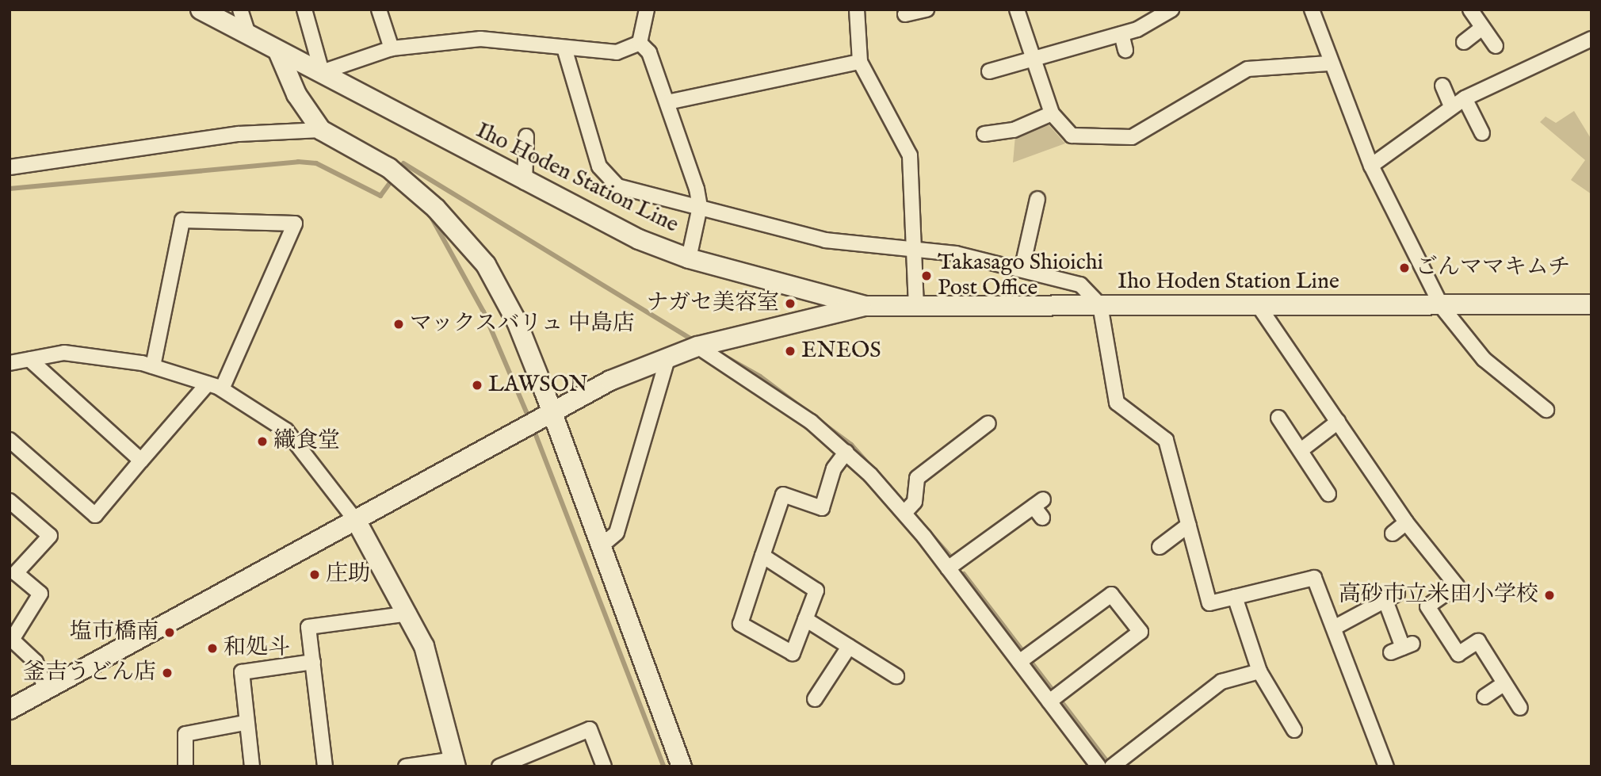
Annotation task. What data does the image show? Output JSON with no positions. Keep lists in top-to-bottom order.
{
  "streets": {
    "street": ["Iho Hoden Station Line"]
  },
  "places": [
    "ごんママキムチ",
    "Takasago Shioichi Post Office",
    "ナガセ美容室",
    "マックスバリュ 中島店",
    "ENEOS",
    "LAWSON",
    "織食堂",
    "庄助",
    "高砂市立米田小学校",
    "塩市橋南",
    "和処斗",
    "釜吉うどん店"
  ]
}
